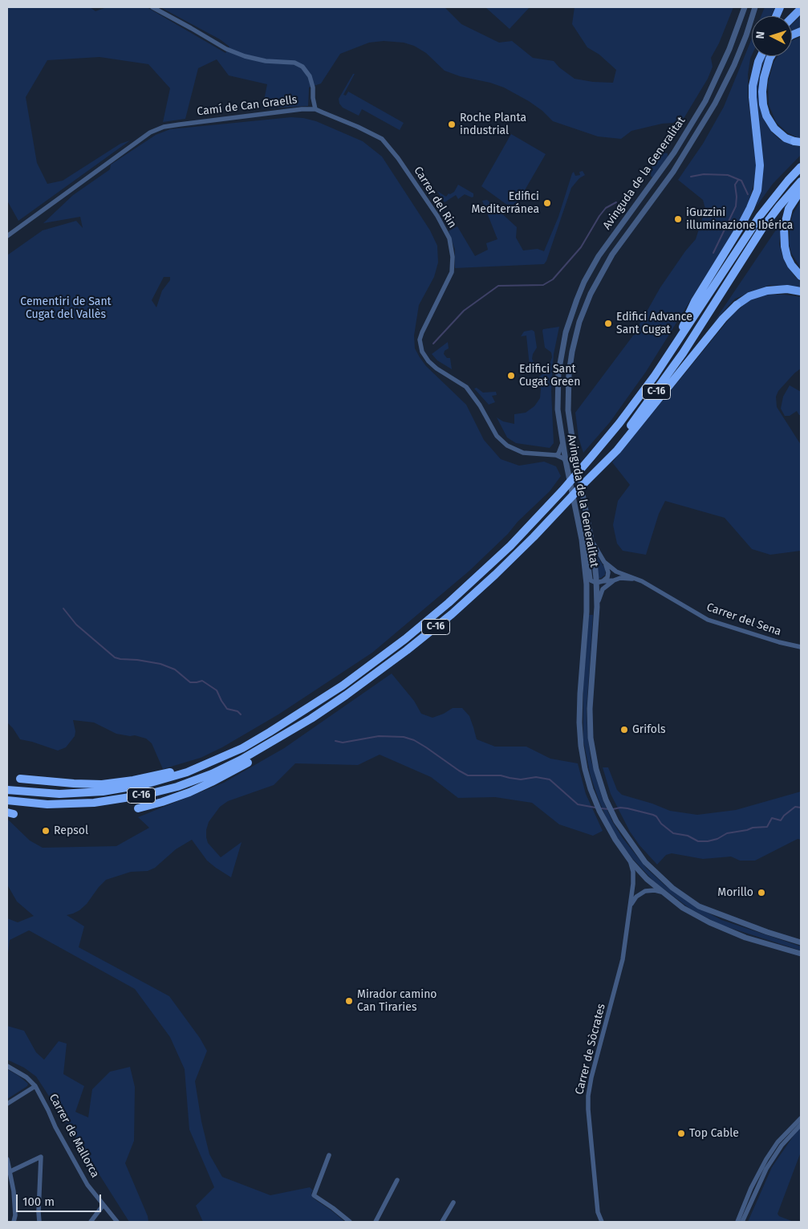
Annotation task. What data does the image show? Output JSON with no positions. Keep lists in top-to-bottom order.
{
  "streets": {
    "highway": ["C-16"],
    "street": [
      "Camí de Can Graells",
      "Avinguda de la Generalitat",
      "Carrer del Rin",
      "Carrer del Sena",
      "Carrer de Sòcrates",
      "Carrer de Mallorca"
    ]
  },
  "crossings": [
    ["Camí de Can Graells", "Carrer del Rin"],
    ["Avinguda de la Generalitat", "Carrer del Rin"],
    ["Avinguda de la Generalitat", "Carrer del Sena"],
    ["Avinguda de la Generalitat", "Carrer de Sòcrates"]
  ],
  "parks": ["Cementiri de Sant Cugat del Vallès"],
  "places": [
    "Roche Planta industrial",
    "Edifici Mediterránea",
    "iGuzzini illuminazione Ibérica",
    "Edifici Advance Sant Cugat",
    "Edifici Sant Cugat Green",
    "Grifols",
    "Repsol",
    "Morillo",
    "Mirador camino Can Tiraries",
    "Top Cable"
  ],
  "scale_bar": "100 m",
  "north": "left"
}
